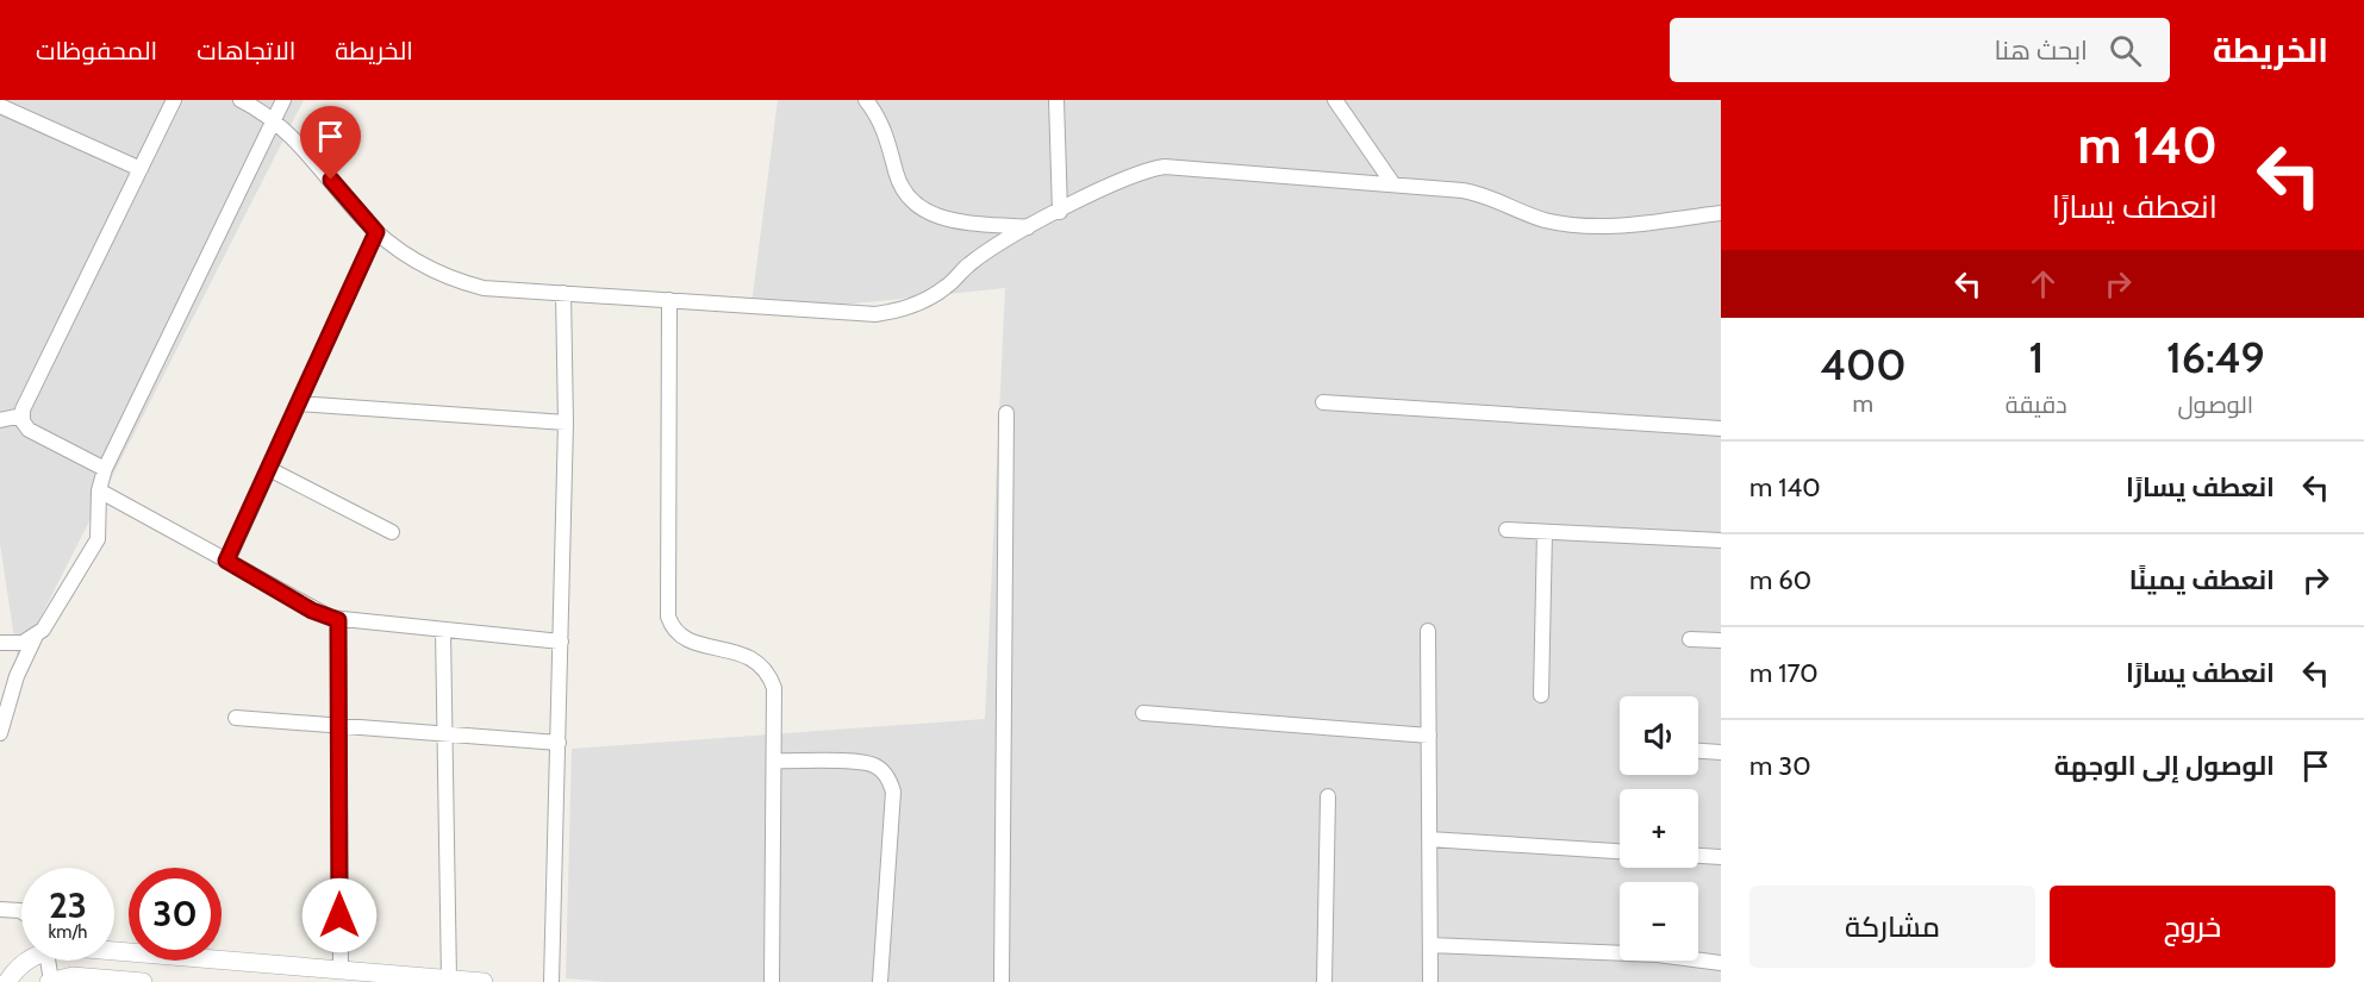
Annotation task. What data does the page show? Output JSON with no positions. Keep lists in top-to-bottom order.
{
  "page": {
    "header": "الخريطة",
    "search": "ابحث هنا",
    "nav": ["الخريطة", "الاتجاهات", "المحفوظات"],
    "turn": ["140 m", "انعطف يسارًا"],
    "eta": [
      "16:49",
      "الوصول",
      "1",
      "دقيقة",
      "400",
      "m"
    ],
    "list": [
      {
        "name": "انعطف يسارًا",
        "value": "140 m"
      },
      {
        "name": "انعطف يمينًا",
        "value": "60 m"
      },
      {
        "name": "انعطف يسارًا",
        "value": "170 m"
      },
      {
        "name": "الوصول إلى الوجهة",
        "value": "30 m"
      }
    ],
    "map_buttons": ["+", "−"],
    "speed": "23 km/h",
    "limit": "30",
    "buttons": ["خروج", "مشاركة"]
  }
}
